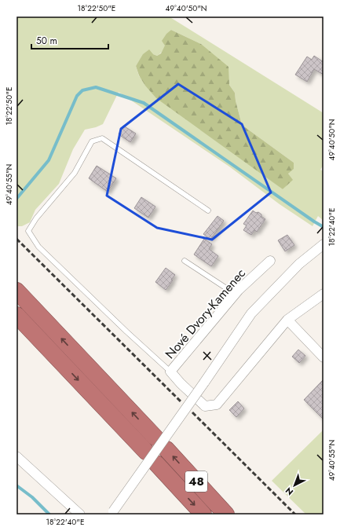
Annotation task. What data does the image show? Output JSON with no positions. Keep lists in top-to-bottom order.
{
  "streets": {
    "highway": ["48"],
    "street": ["Nové Dvory-Kamenec"]
  },
  "scale_bar": "50 m",
  "north": "bottom left",
  "coordinates": [
    "18°22'50\"E",
    "49°40'50\"N",
    "49°40'55\"N",
    "18°22'40\"E"
  ]
}
